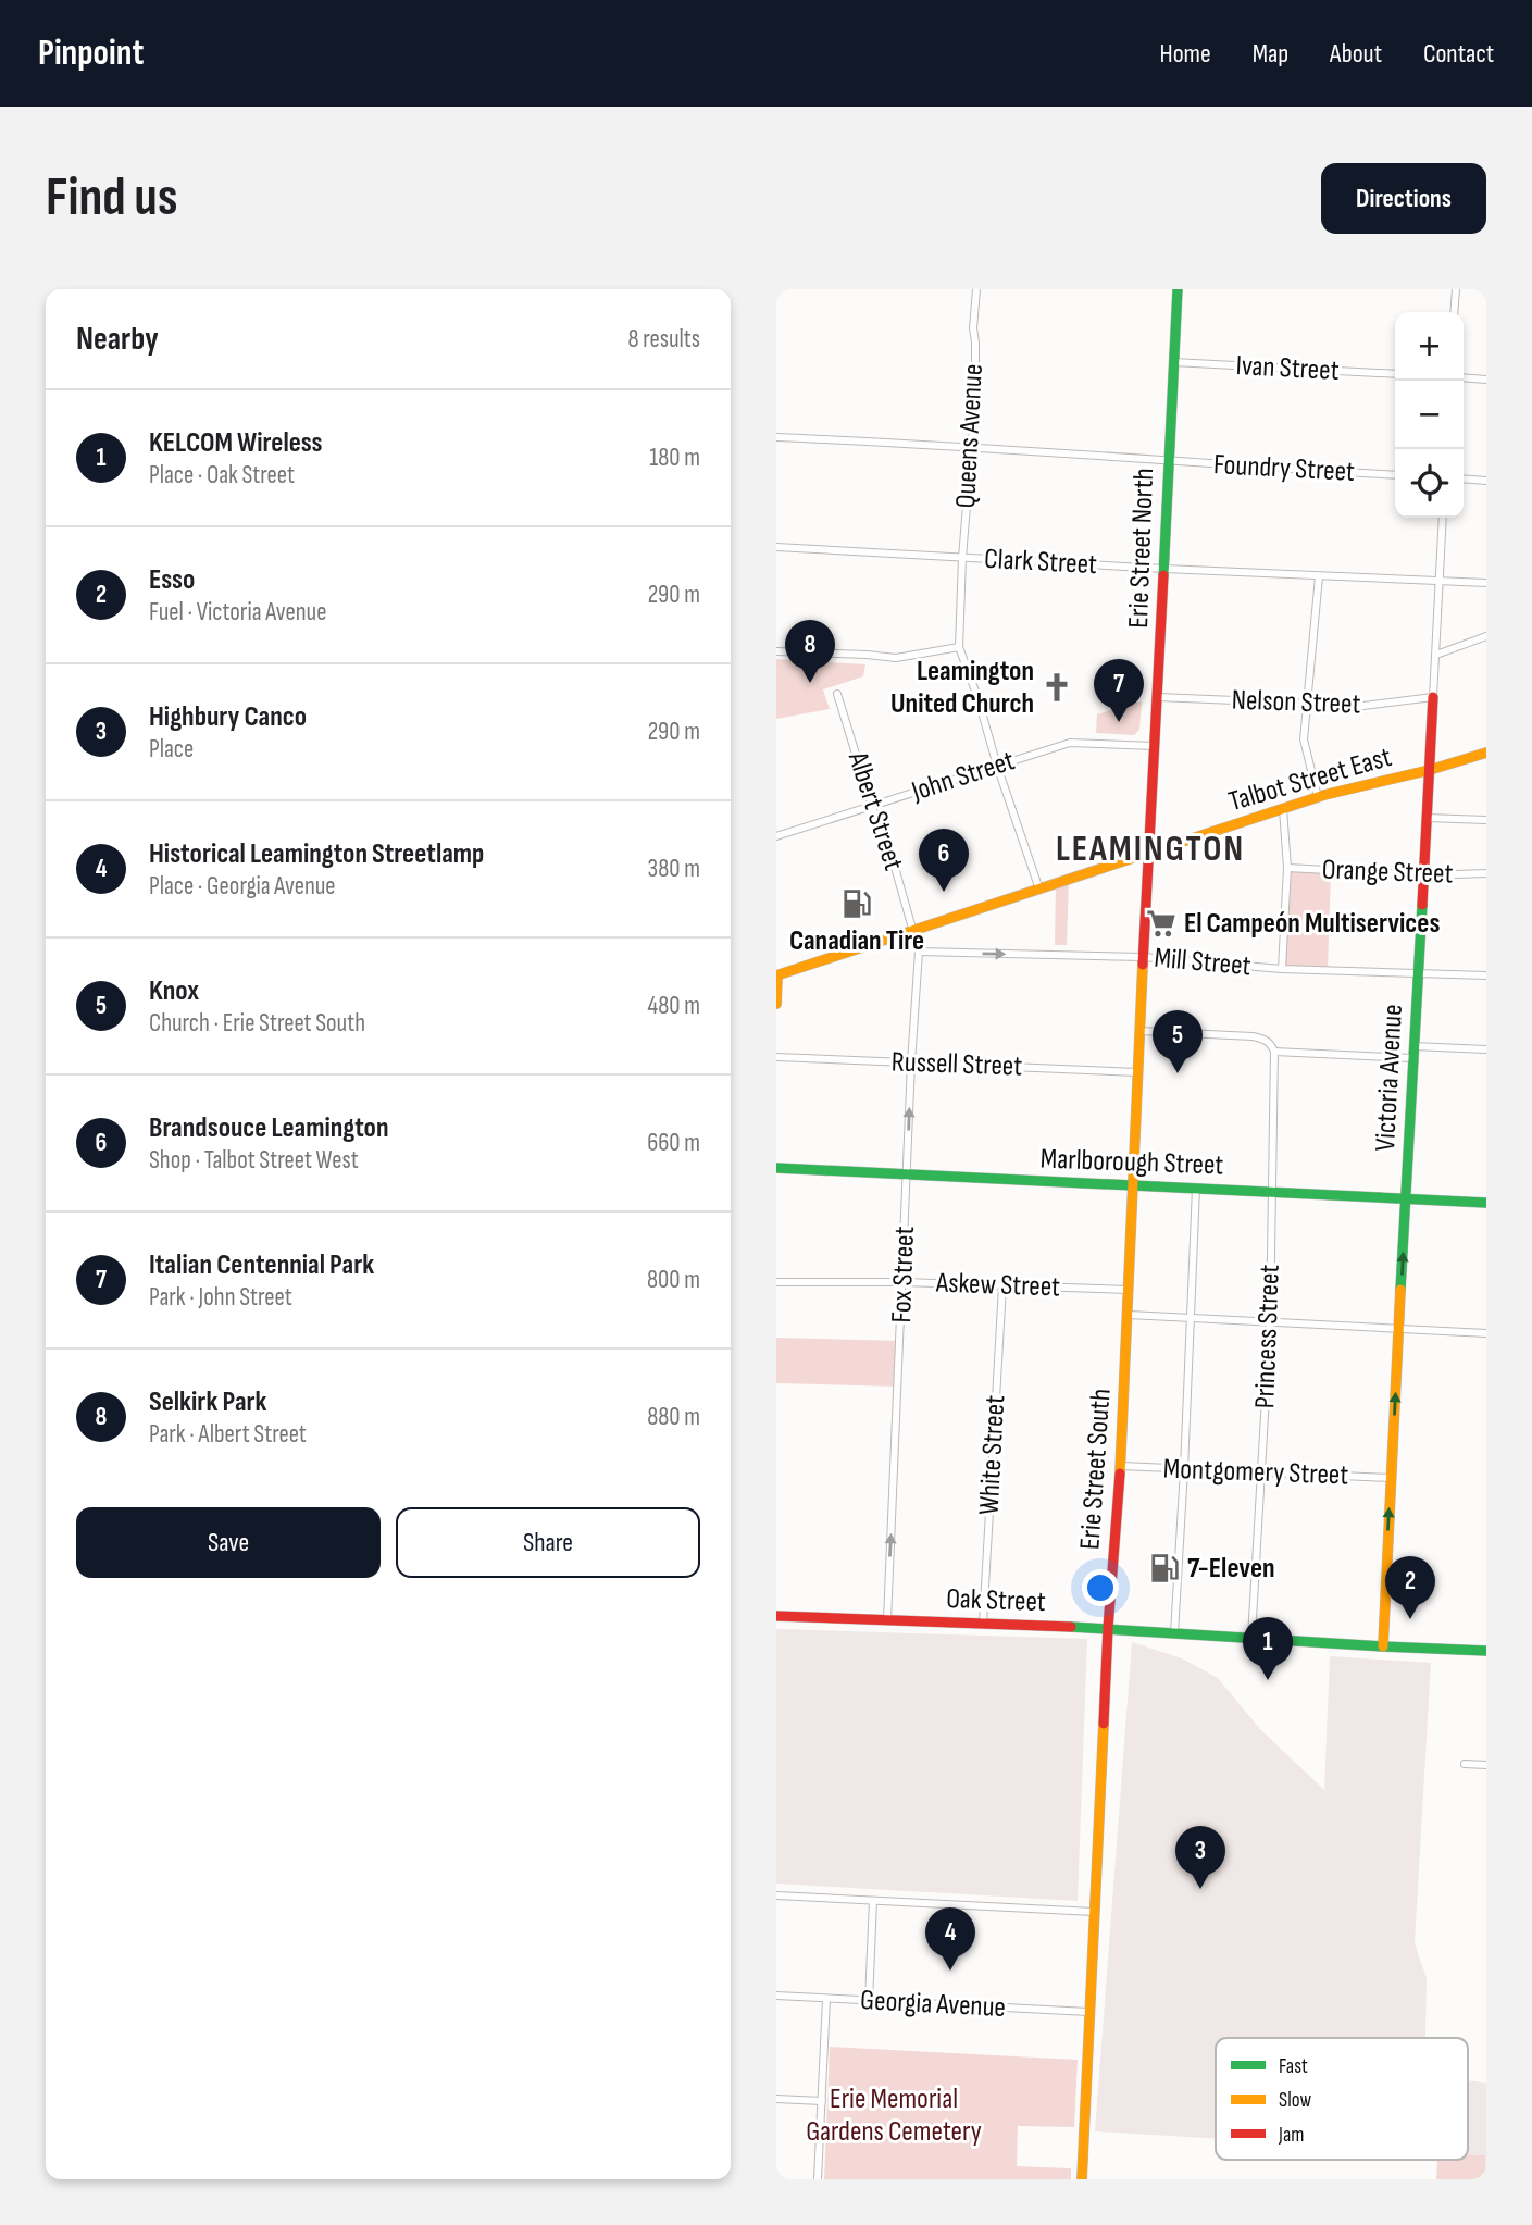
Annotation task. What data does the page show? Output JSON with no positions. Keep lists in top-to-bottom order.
{
  "streets": {
    "main road": [
      "Erie Street North",
      "Talbot Street East",
      "Victoria Avenue",
      "Marlborough Street",
      "Erie Street South",
      "Oak Street"
    ],
    "street": [
      "Ivan Street",
      "Queens Avenue",
      "Foundry Street",
      "Clark Street",
      "Nelson Street",
      "John Street",
      "Albert Street",
      "Orange Street",
      "Mill Street",
      "Russell Street",
      "Fox Street",
      "Askew Street",
      "Princess Street",
      "White Street",
      "Montgomery Street",
      "Georgia Avenue"
    ]
  },
  "crossings": [
    ["Ivan Street", "Erie Street North"],
    ["Queens Avenue", "Foundry Street"],
    ["Queens Avenue", "Clark Street"],
    ["Queens Avenue", "John Street"],
    ["Queens Avenue", "Talbot Street East"],
    ["Foundry Street", "Erie Street North"],
    ["Erie Street North", "Clark Street"],
    ["Erie Street North", "Nelson Street"],
    ["Erie Street North", "John Street"],
    ["Erie Street North", "Talbot Street East"],
    ["Erie Street North", "Erie Street South"],
    ["Clark Street", "Victoria Avenue"],
    ["Nelson Street", "Victoria Avenue"],
    ["John Street", "Albert Street"],
    ["Talbot Street East", "Albert Street"],
    ["Talbot Street East", "Victoria Avenue"],
    ["Talbot Street East", "Fox Street"],
    ["Talbot Street East", "Erie Street South"],
    ["Albert Street", "Fox Street"],
    ["Orange Street", "Victoria Avenue"],
    ["Mill Street", "Victoria Avenue"],
    ["Mill Street", "Fox Street"],
    ["Mill Street", "Erie Street South"],
    ["Russell Street", "Fox Street"],
    ["Russell Street", "Erie Street South"],
    ["Victoria Avenue", "Marlborough Street"],
    ["Victoria Avenue", "Montgomery Street"],
    ["Victoria Avenue", "Oak Street"],
    ["Marlborough Street", "Fox Street"],
    ["Marlborough Street", "Princess Street"],
    ["Marlborough Street", "Erie Street South"],
    ["Fox Street", "Askew Street"],
    ["Fox Street", "Oak Street"],
    ["Askew Street", "White Street"],
    ["Askew Street", "Erie Street South"],
    ["Princess Street", "Montgomery Street"],
    ["Princess Street", "Oak Street"],
    ["White Street", "Oak Street"],
    ["Erie Street South", "Montgomery Street"],
    ["Erie Street South", "Oak Street"],
    ["Erie Street South", "Georgia Avenue"]
  ],
  "one_way": ["Mill Street", "Victoria Avenue", "Fox Street"],
  "districts": ["LEAMINGTON"],
  "parks": ["Erie Memorial Gardens Cemetery"],
  "places": {
    "church": ["Leamington United Church"],
    "fuel station": ["Canadian Tire", "7-Eleven"],
    "supermarket": ["El Campeón Multiservices"]
  },
  "legend": ["Fast", "Slow", "Jam"],
  "page": {
    "header": "Pinpoint",
    "nav": [
      "Home",
      "Map",
      "About",
      "Contact"
    ],
    "buttons": [
      "Directions",
      ["Save", "Share"]
    ],
    "title": "Find us",
    "heading": ["Nearby", "8 results"],
    "map_buttons": ["+", "−"],
    "list": [
      {
        "mark": "1",
        "name": "KELCOM Wireless",
        "note": "Place · Oak Street",
        "value": "180 m"
      },
      {
        "mark": "2",
        "name": "Esso",
        "note": "Fuel · Victoria Avenue",
        "value": "290 m"
      },
      {
        "mark": "3",
        "name": "Highbury Canco",
        "note": "Place",
        "value": "290 m"
      },
      {
        "mark": "4",
        "name": "Historical Leamington Streetlamp",
        "note": "Place · Georgia Avenue",
        "value": "380 m"
      },
      {
        "mark": "5",
        "name": "Knox",
        "note": "Church · Erie Street South",
        "value": "480 m"
      },
      {
        "mark": "6",
        "name": "Brandsouce Leamington",
        "note": "Shop · Talbot Street West",
        "value": "660 m"
      },
      {
        "mark": "7",
        "name": "Italian Centennial Park",
        "note": "Park · John Street",
        "value": "800 m"
      },
      {
        "mark": "8",
        "name": "Selkirk Park",
        "note": "Park · Albert Street",
        "value": "880 m"
      }
    ],
    "pins": [
      "8",
      "7",
      "6",
      "5",
      "2",
      "1",
      "3",
      "4"
    ]
  }
}
